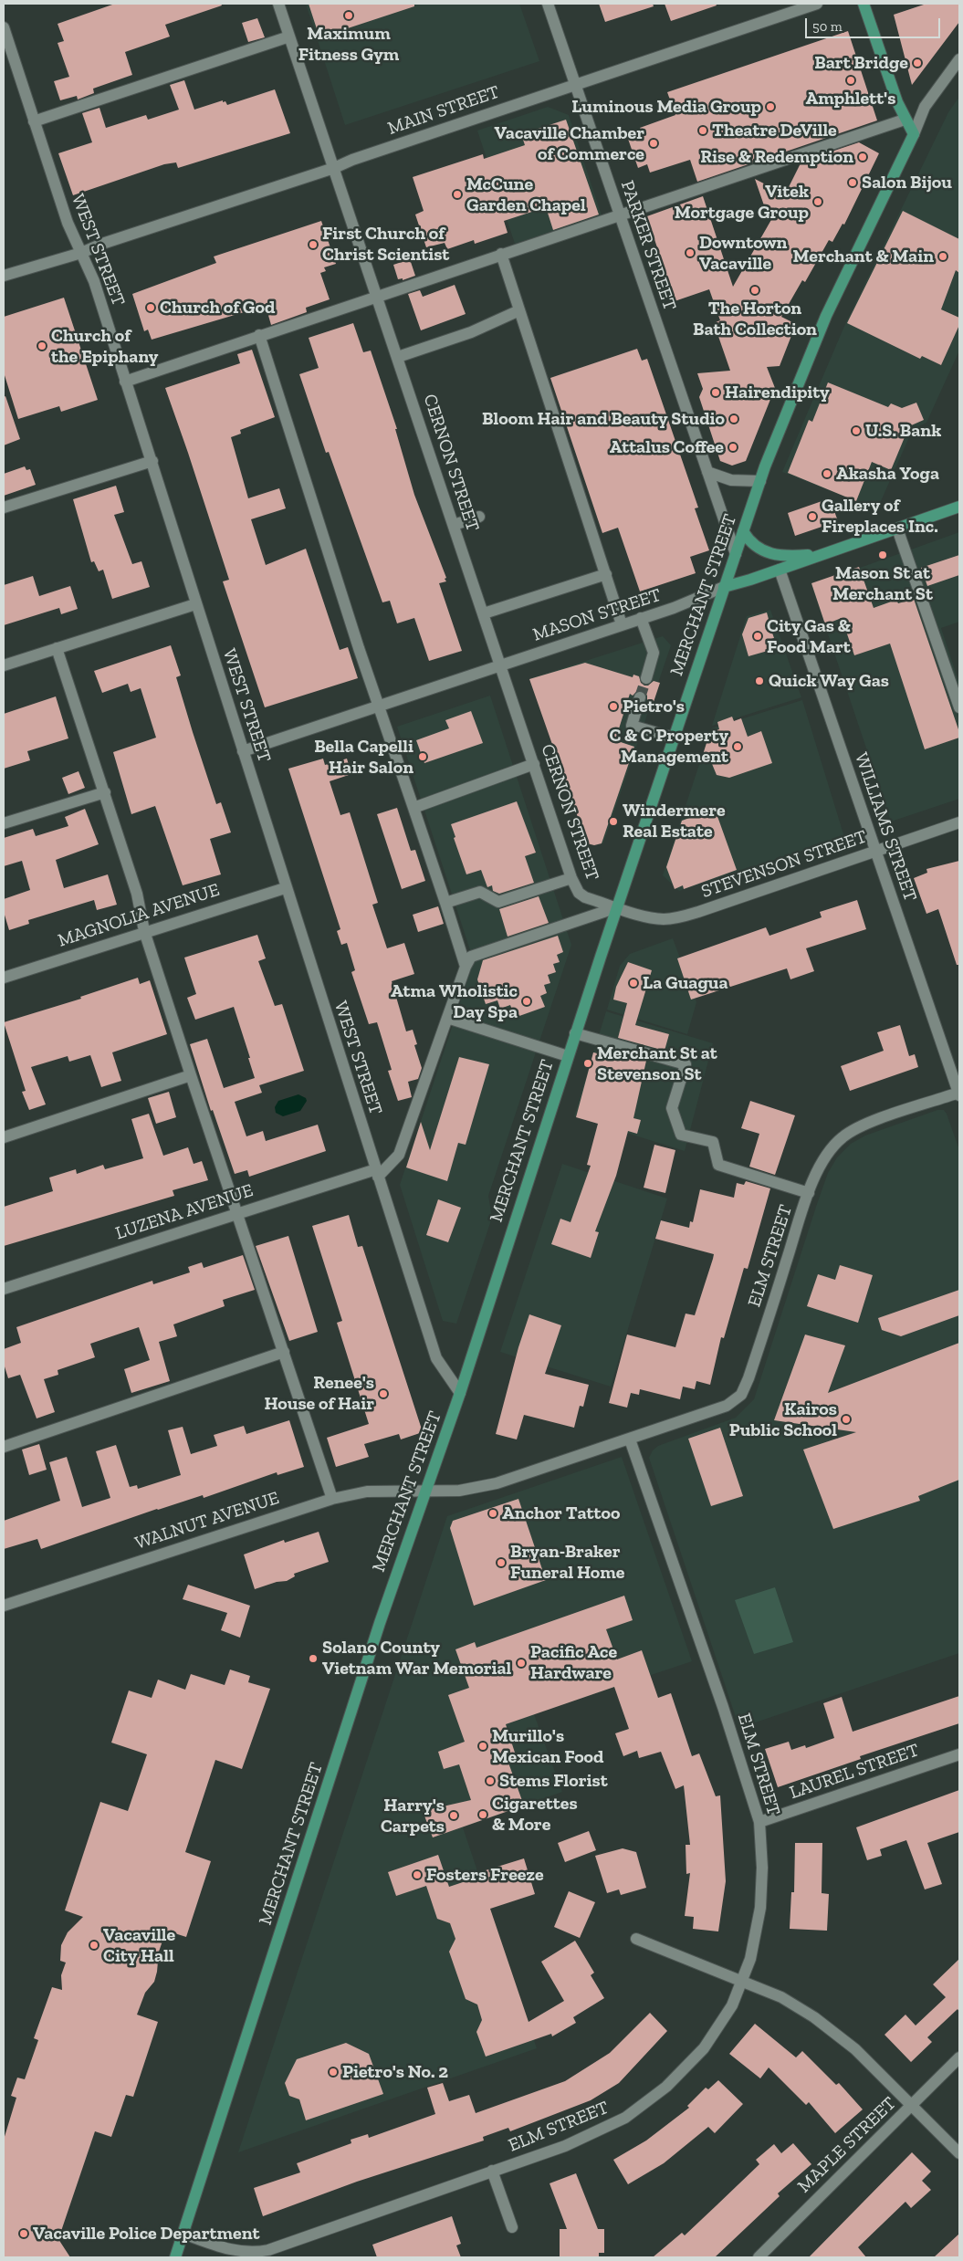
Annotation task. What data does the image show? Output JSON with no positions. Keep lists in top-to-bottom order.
{
  "streets": {
    "main road": ["MERCHANT STREET", "MASON STREET"],
    "street": [
      "MAIN STREET",
      "PARKER STREET",
      "WEST STREET",
      "CERNON STREET",
      "WILLIAMS STREET",
      "STEVENSON STREET",
      "MAGNOLIA AVENUE",
      "LUZENA AVENUE",
      "ELM STREET",
      "WALNUT AVENUE",
      "LAUREL STREET",
      "MAPLE STREET"
    ]
  },
  "crossings": [
    ["MAIN STREET", "PARKER STREET"],
    ["MAIN STREET", "WEST STREET"],
    ["MAIN STREET", "CERNON STREET"],
    ["PARKER STREET", "MERCHANT STREET"],
    ["WEST STREET", "MERCHANT STREET"],
    ["WEST STREET", "MASON STREET"],
    ["WEST STREET", "MAGNOLIA AVENUE"],
    ["WEST STREET", "LUZENA AVENUE"],
    ["CERNON STREET", "MERCHANT STREET"],
    ["CERNON STREET", "MASON STREET"],
    ["CERNON STREET", "STEVENSON STREET"],
    ["MERCHANT STREET", "MASON STREET"],
    ["MERCHANT STREET", "STEVENSON STREET"],
    ["MERCHANT STREET", "ELM STREET"],
    ["MERCHANT STREET", "WALNUT AVENUE"],
    ["MASON STREET", "WILLIAMS STREET"],
    ["WILLIAMS STREET", "STEVENSON STREET"],
    ["WILLIAMS STREET", "ELM STREET"],
    ["ELM STREET", "WALNUT AVENUE"],
    ["ELM STREET", "LAUREL STREET"]
  ],
  "places": [
    "Maximum Fitness Gym",
    "Bart Bridge",
    "Amphlett's",
    "Luminous Media Group",
    "Theatre DeVille",
    "Vacaville Chamber of Commerce",
    "Rise & Redemption",
    "Salon Bijou",
    "McCune Garden Chapel",
    "Vitek Mortgage Group",
    "First Church of Christ Scientist",
    "Downtown Vacaville",
    "Merchant & Main",
    "The Horton Bath Collection",
    "Church of God",
    "Church of the Epiphany",
    "Hairendipity",
    "Bloom Hair and Beauty Studio",
    "U.S. Bank",
    "Attalus Coffee",
    "Akasha Yoga",
    "Gallery of Fireplaces Inc.",
    "Mason St at Merchant St",
    "City Gas & Food Mart",
    "Quick Way Gas",
    "Pietro's",
    "C & C Property Management",
    "Bella Capelli Hair Salon",
    "Windermere Real Estate",
    "La Guagua",
    "Atma Wholistic Day Spa",
    "Merchant St at Stevenson St",
    "Renee's House of Hair",
    "Kairos Public School",
    "Anchor Tattoo",
    "Bryan-Braker Funeral Home",
    "Solano County Vietnam War Memorial",
    "Pacific Ace Hardware",
    "Murillo's Mexican Food",
    "Stems Florist",
    "Cigarettes & More",
    "Harry's Carpets",
    "Fosters Freeze",
    "Vacaville City Hall",
    "Pietro's No. 2",
    "Vacaville Police Department"
  ],
  "scale_bar": "50 m"
}
